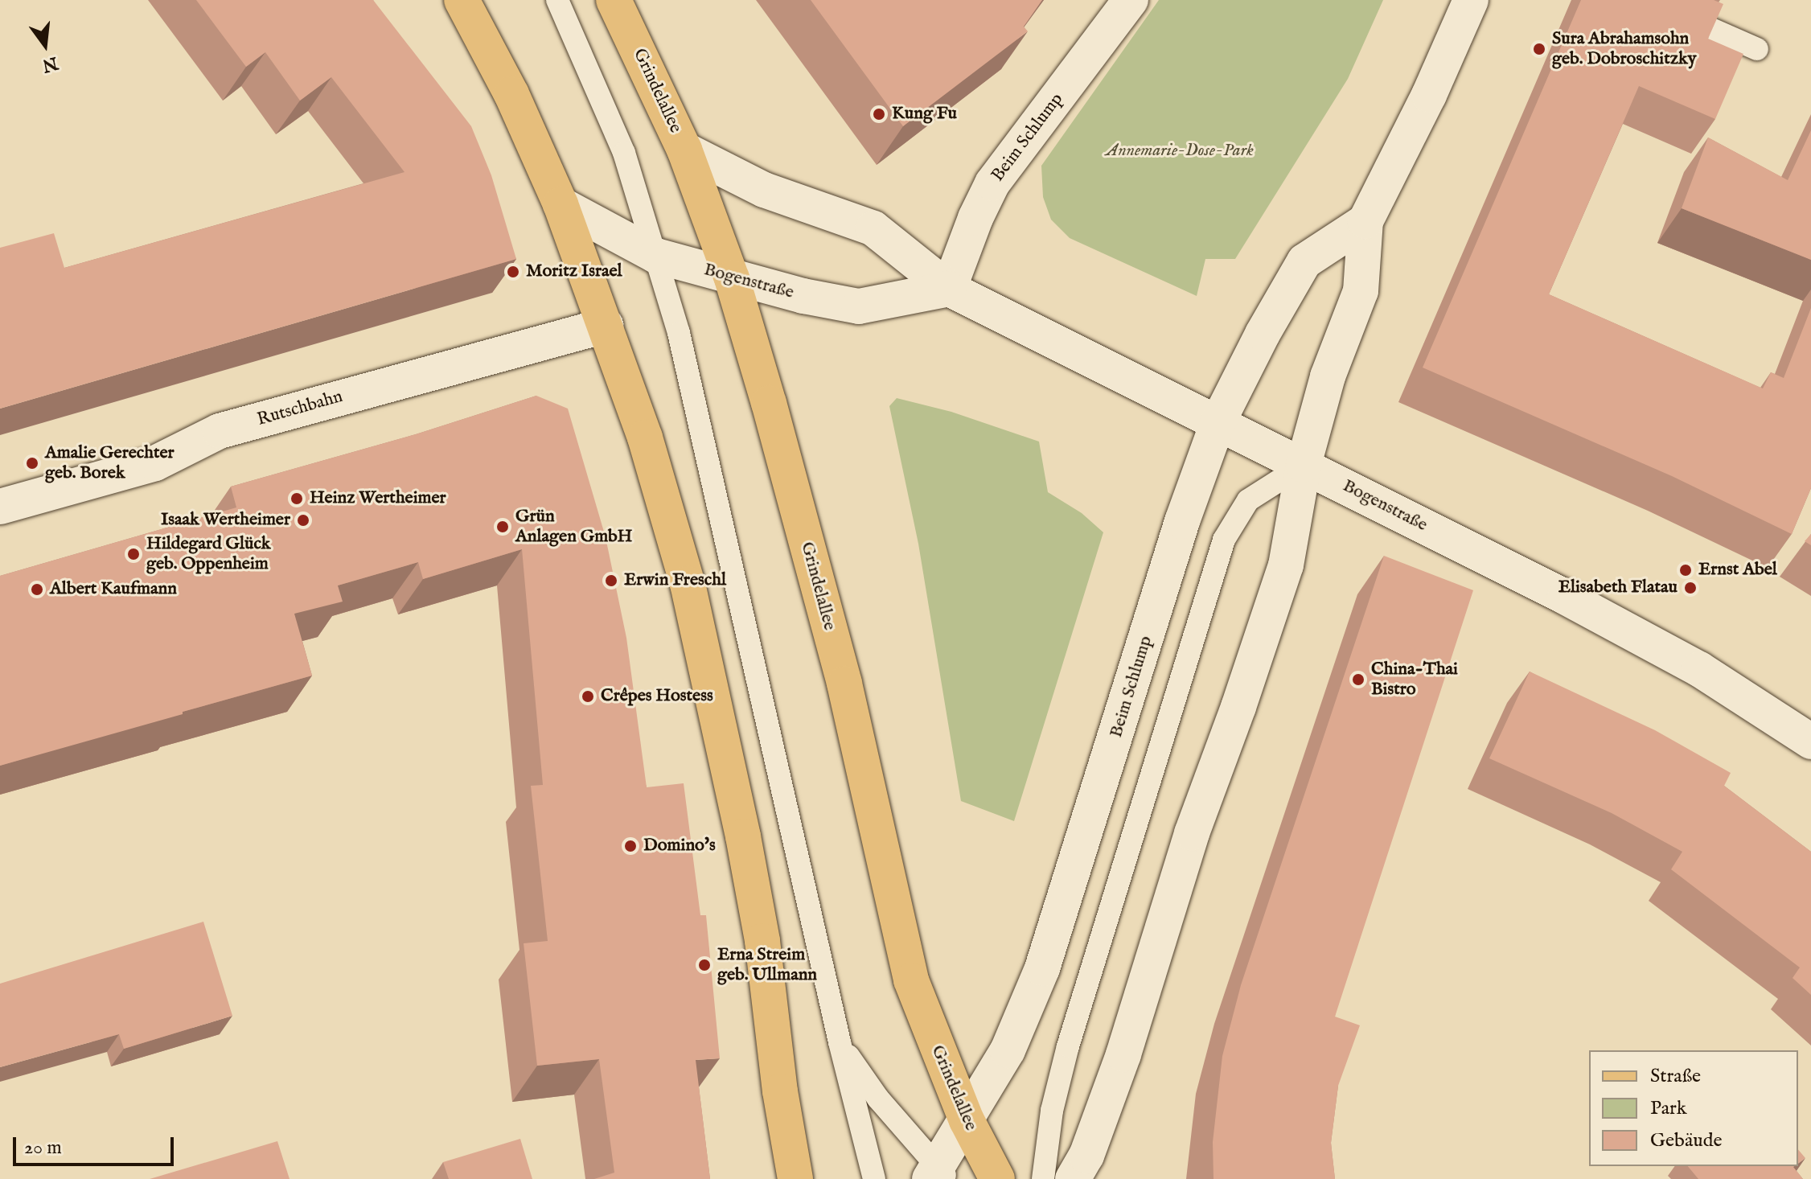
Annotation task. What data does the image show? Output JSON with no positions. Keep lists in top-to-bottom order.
{
  "streets": {
    "main road": ["Grindelallee"],
    "street": ["Beim Schlump", "Bogenstraße", "Rutschbahn"]
  },
  "crossings": [
    ["Grindelallee", "Beim Schlump"],
    ["Grindelallee", "Bogenstraße"],
    ["Beim Schlump", "Bogenstraße"]
  ],
  "parks": ["Annemarie-Dose-Park"],
  "places": [
    "Sura Abrahamsohn geb. Dobroschitzky",
    "Kung Fu",
    "Moritz Israel",
    "Amalie Gerechter geb. Borek",
    "Heinz Wertheimer",
    "Isaak Wertheimer",
    "Grün Anlagen GmbH",
    "Hildegard Glück geb. Oppenheim",
    "Ernst Abel",
    "Erwin Freschl",
    "Elisabeth Flatau",
    "Albert Kaufmann",
    "China-Thai Bistro",
    "Crêpes Hostess",
    "Domino's",
    "Erna Streim geb. Ullmann"
  ],
  "legend": ["Straße", "Park", "Gebäude"],
  "scale_bar": "20 m",
  "north": "bottom"
}
